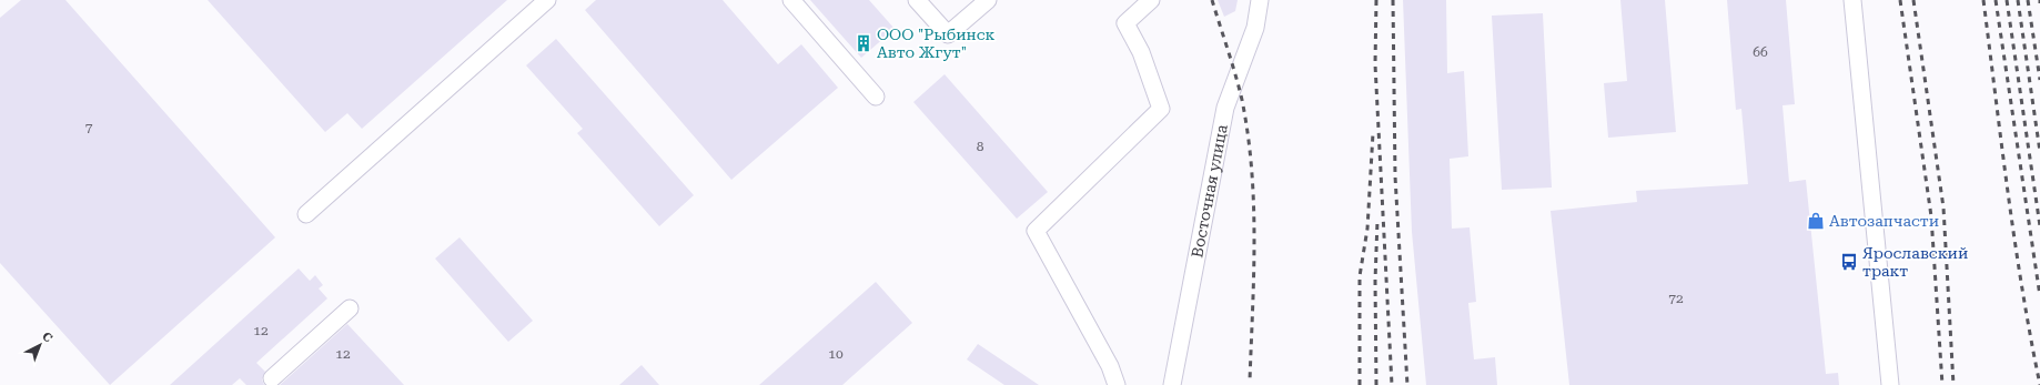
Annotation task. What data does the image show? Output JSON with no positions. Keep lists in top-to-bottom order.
{
  "streets": {
    "street": ["Восточная улица"]
  },
  "places": {
    "building": ["ООО \"Рыбинск Авто Жгут\""],
    "shop": ["Автозапчасти"],
    "bus stop": ["Ярославский тракт"]
  },
  "house_numbers": [
    "66",
    "7",
    "8",
    "72",
    "12",
    "12",
    "10"
  ],
  "north": "top right"
}
